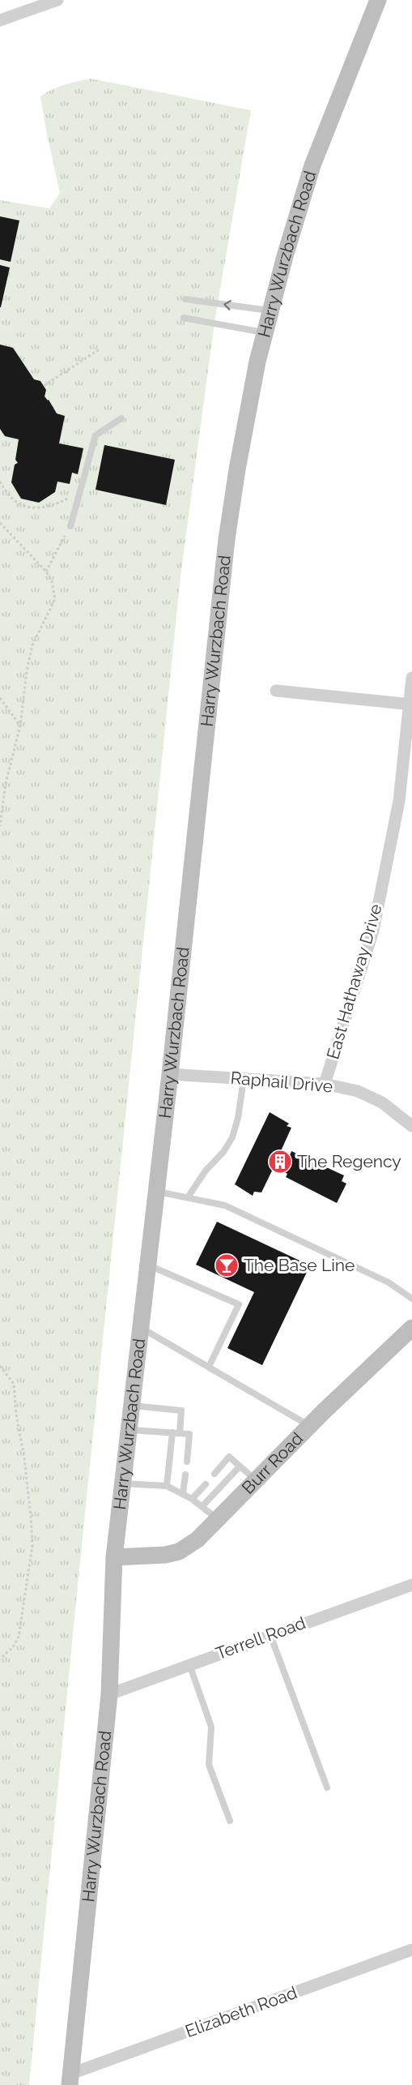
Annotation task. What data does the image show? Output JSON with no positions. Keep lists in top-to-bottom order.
{
  "streets": {
    "main road": ["Harry Wurzbach Road", "Burr Road"],
    "street": [
      "East Hathaway Drive",
      "Raphail Drive",
      "Terrell Road",
      "Elizabeth Road"
    ]
  },
  "crossings": [
    ["Harry Wurzbach Road", "Raphail Drive"],
    ["Harry Wurzbach Road", "Burr Road"],
    ["Harry Wurzbach Road", "Terrell Road"],
    ["Harry Wurzbach Road", "Elizabeth Road"],
    ["East Hathaway Drive", "Raphail Drive"]
  ],
  "places": {
    "building": ["The Regency"],
    "bar": ["The Base Line"]
  }
}
